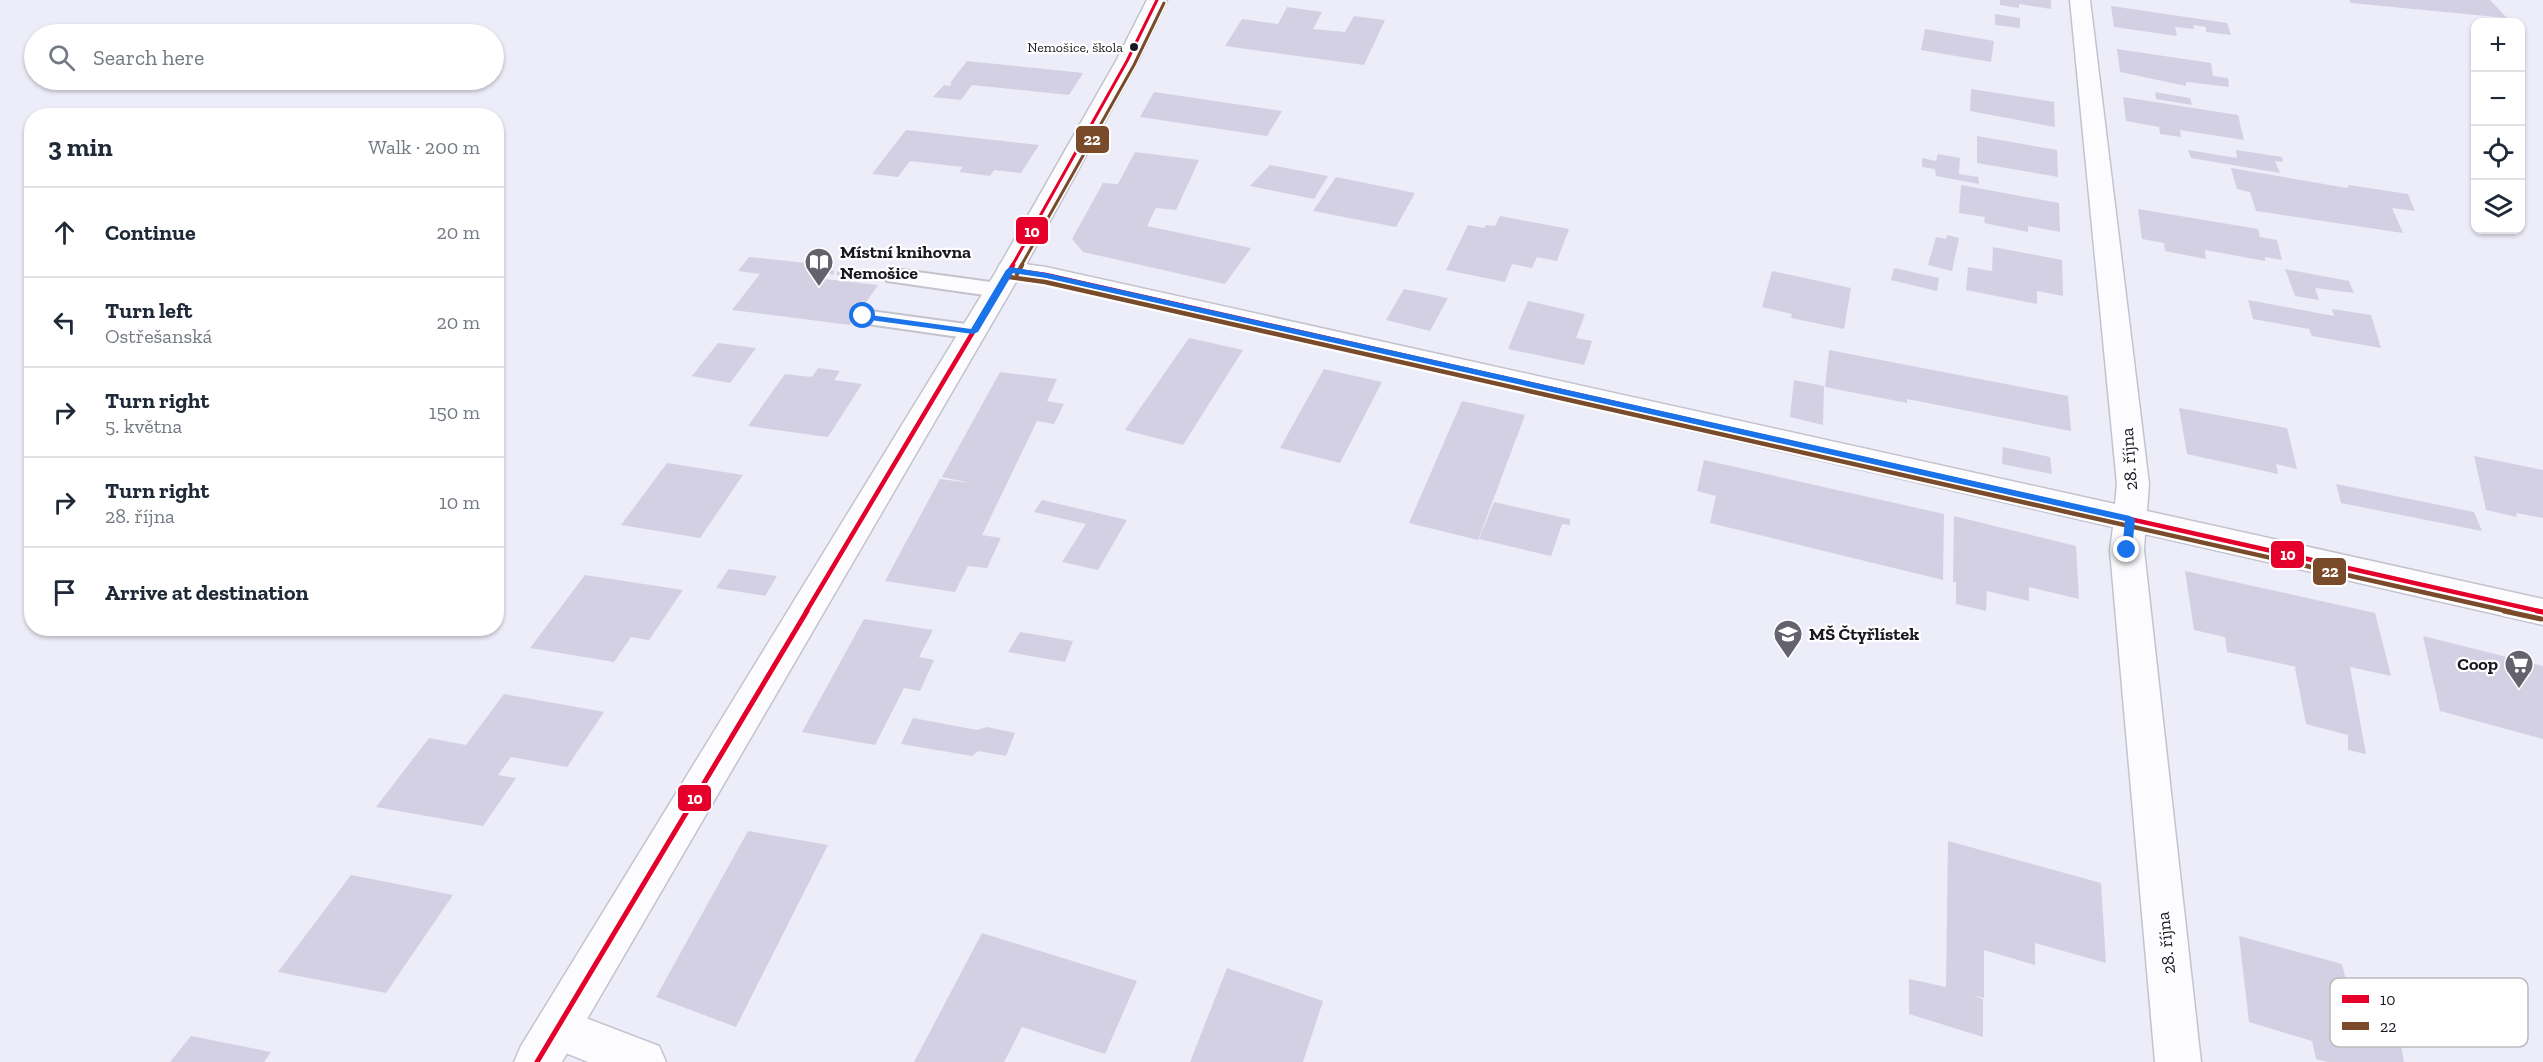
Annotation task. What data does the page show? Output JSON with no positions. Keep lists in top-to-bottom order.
{
  "streets": {
    "street": ["28. října"]
  },
  "places": {
    "other": ["Nemošice, škola"],
    "library": ["Místní knihovna Nemošice"],
    "school or university": ["MŠ Čtyřlístek"],
    "supermarket": ["Coop"]
  },
  "lines": ["transit line 10", "transit line 22"],
  "legend": ["10", "22"],
  "page": {
    "map_buttons": ["+", "−"],
    "search": "Search here",
    "heading": ["3 min", "Walk · 200 m"],
    "list": [
      ["Continue", "20 m"],
      ["Turn left", "Ostřešanská", "20 m"],
      ["Turn right", "5. května", "150 m"],
      ["Turn right", "28. října", "10 m"],
      "Arrive at destination"
    ]
  }
}
